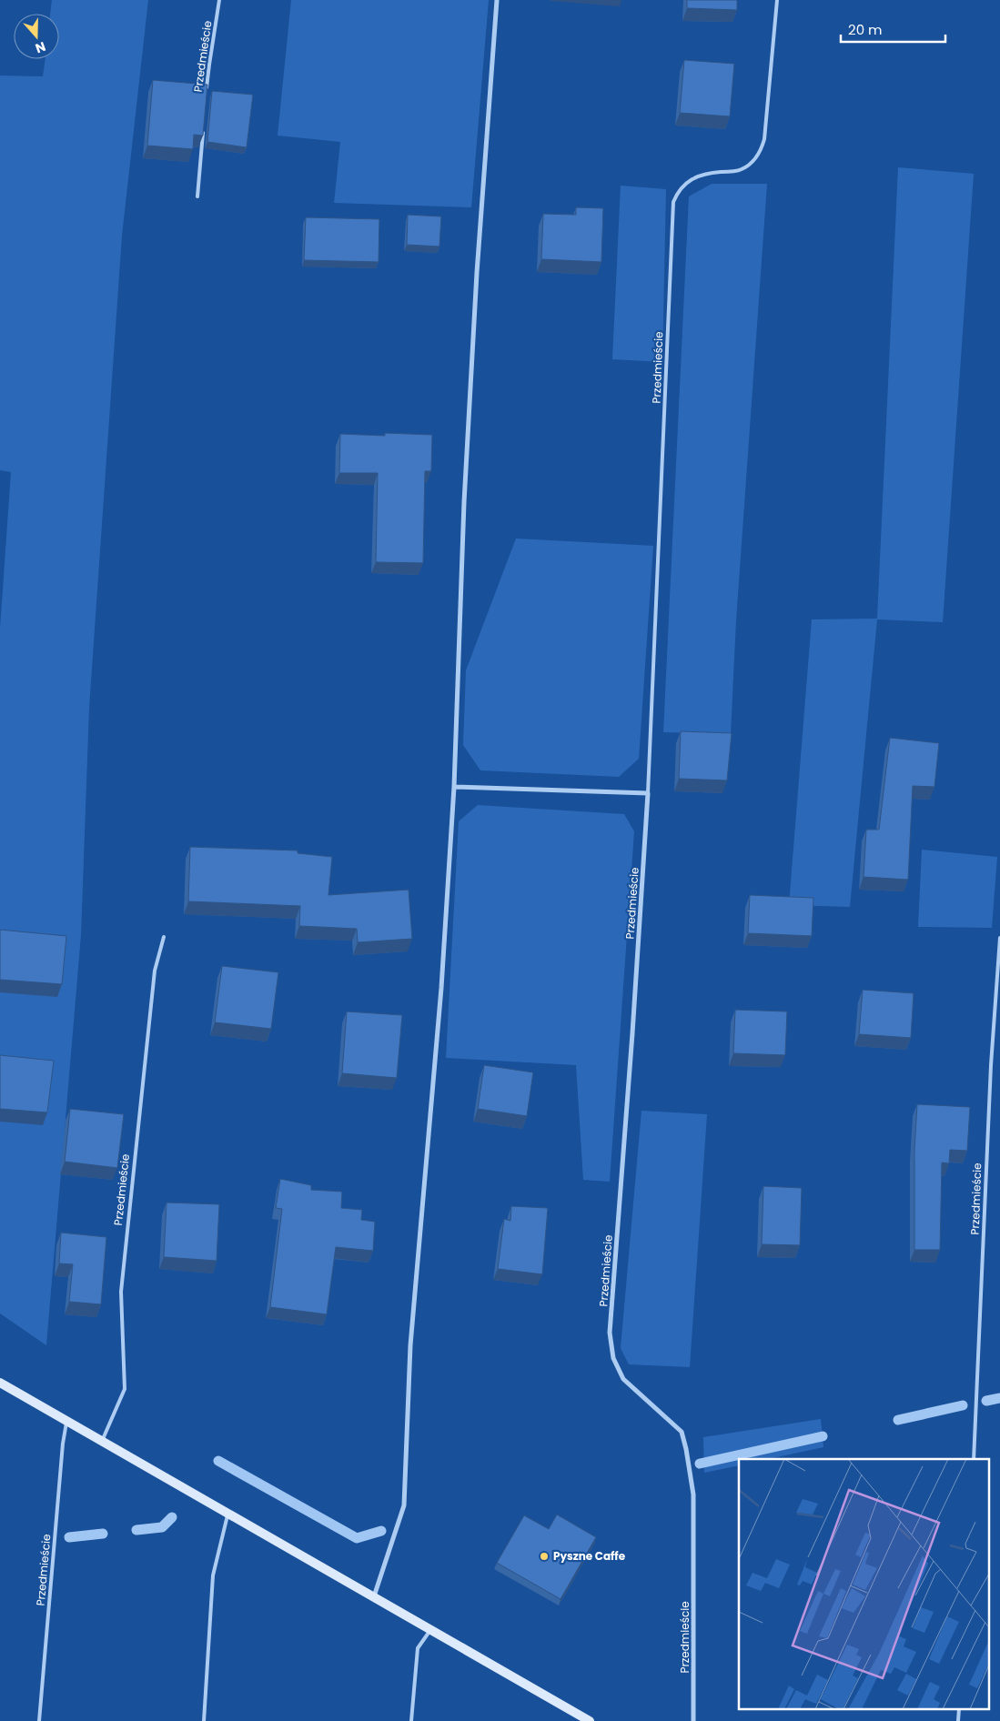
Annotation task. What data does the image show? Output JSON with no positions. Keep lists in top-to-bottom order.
{
  "streets": {
    "street": ["Przedmieście"]
  },
  "places": ["Pyszne Caffe"],
  "scale_bar": "20 m",
  "north": "bottom"
}
